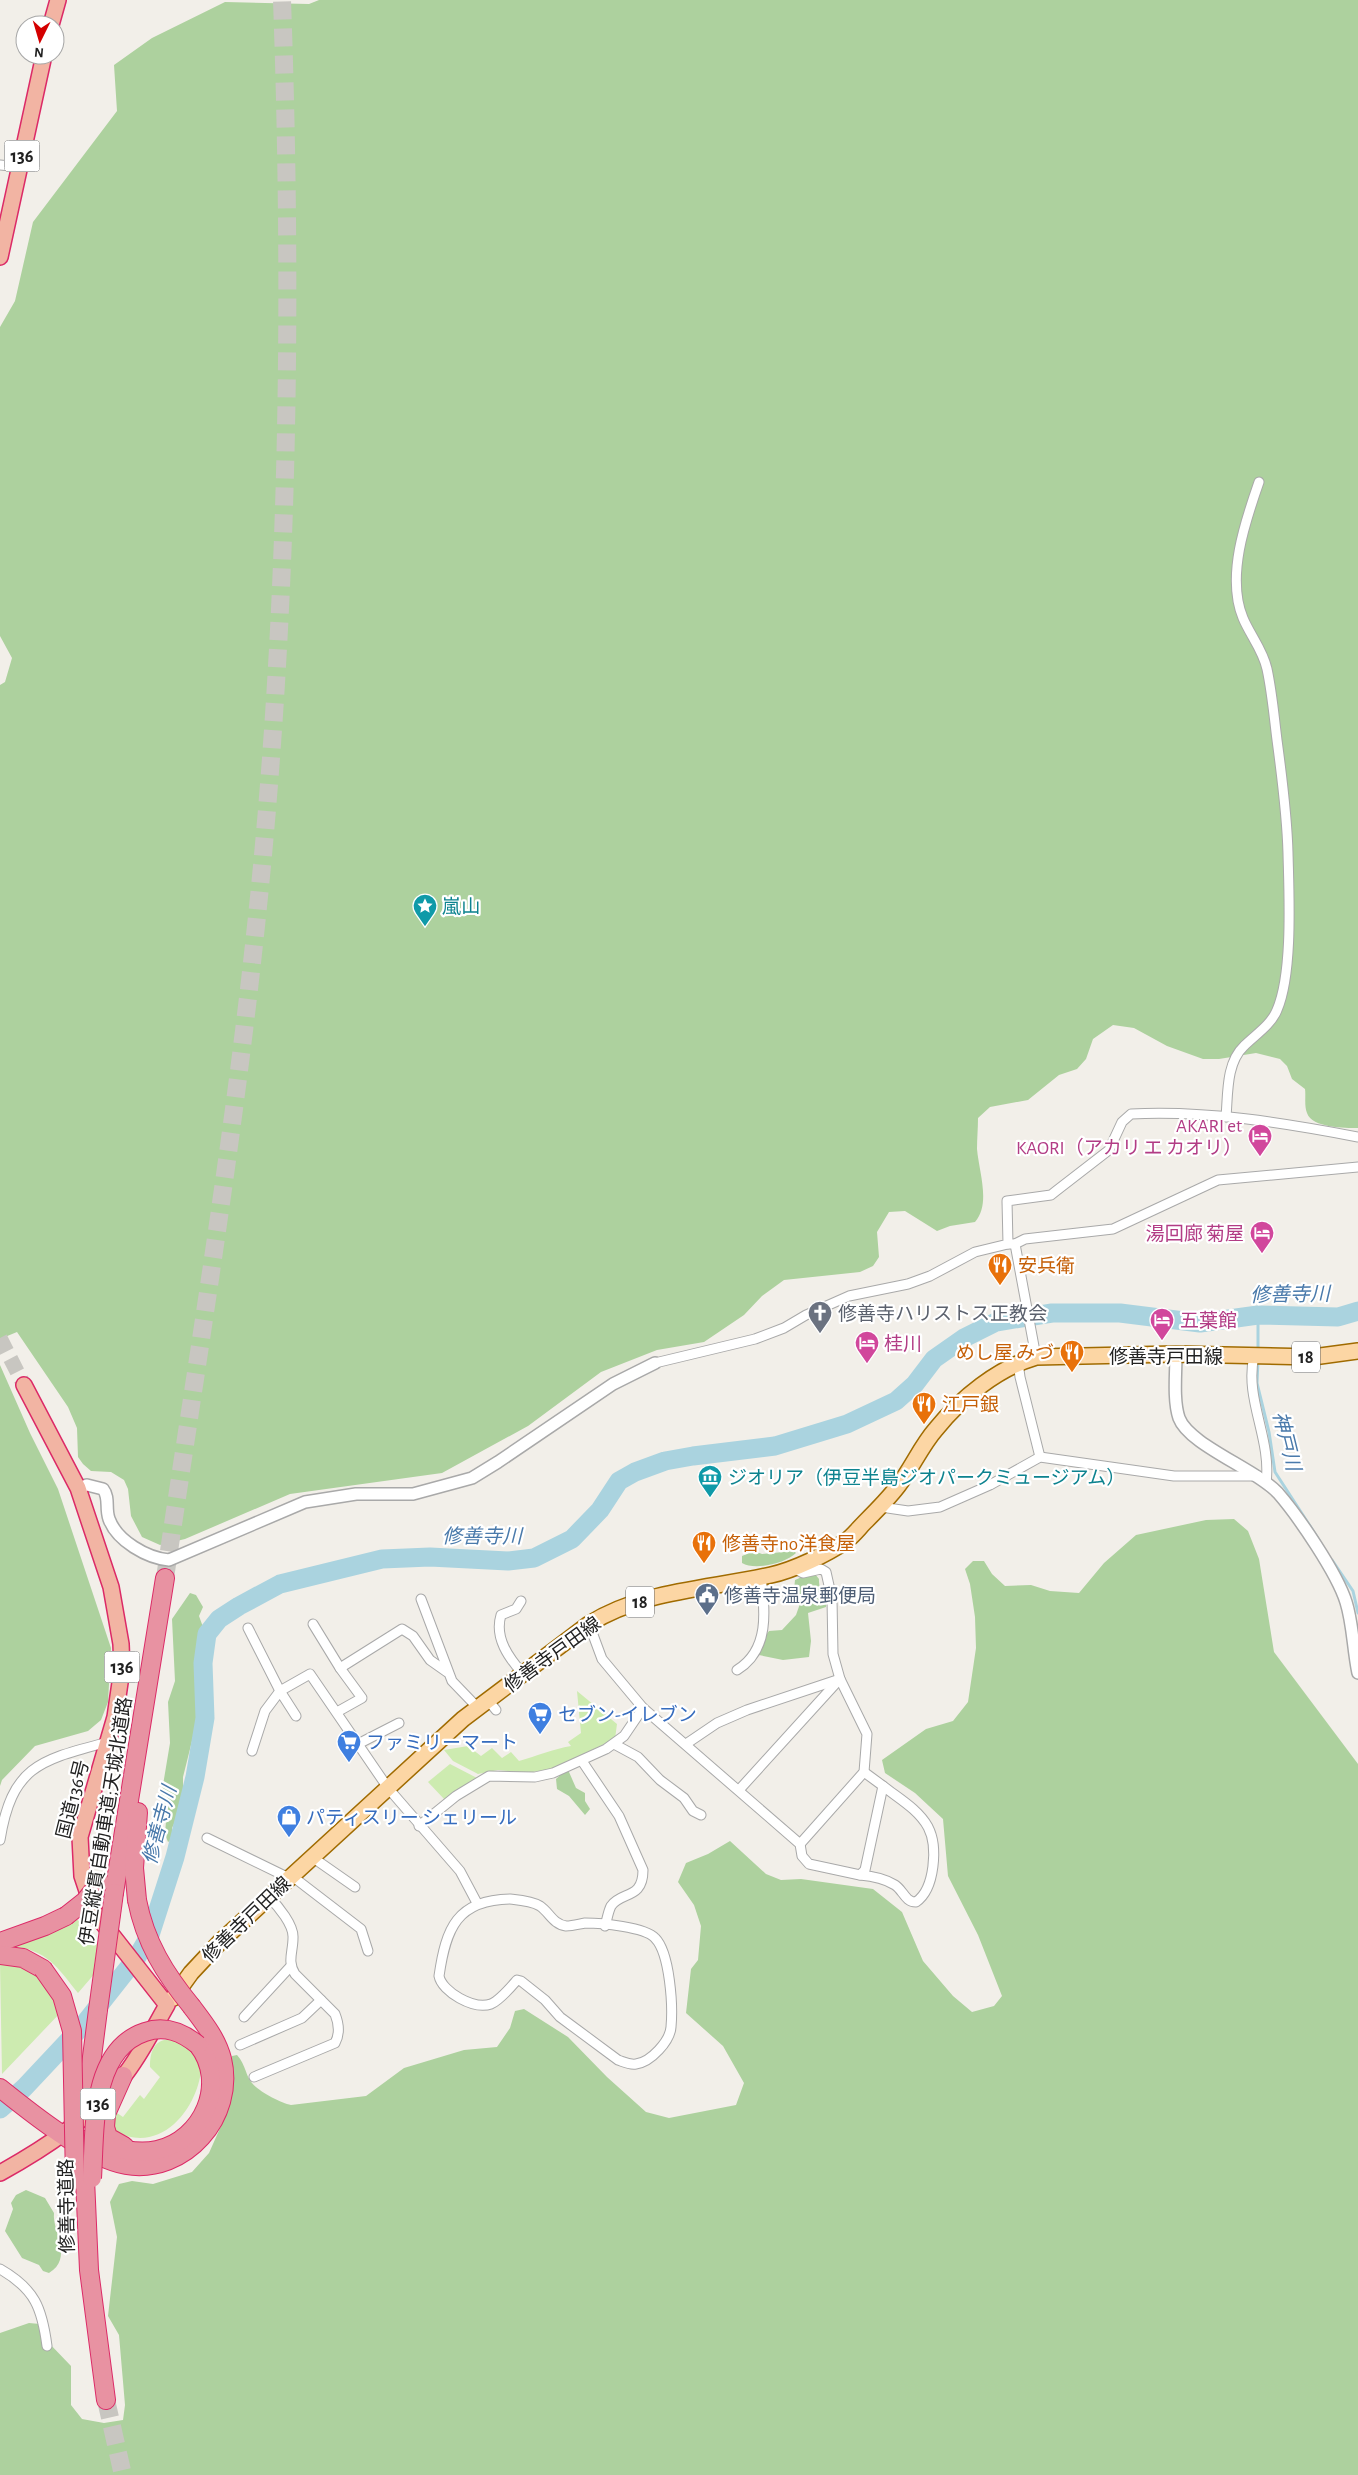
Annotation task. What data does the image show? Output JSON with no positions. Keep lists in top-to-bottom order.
{
  "streets": {
    "highway": [
      "136",
      "国道136号",
      "伊豆縦貫自動車道;天城北道路",
      "修善寺道路"
    ],
    "main road": ["修善寺戸田線", "18"]
  },
  "crossings": [
    ["136", "修善寺戸田線"],
    ["136", "国道136号"],
    ["修善寺戸田線", "国道136号"],
    ["伊豆縦貫自動車道;天城北道路", "修善寺道路"]
  ],
  "water": ["修善寺川", "神戸川"],
  "places": {
    "place": ["嵐山"],
    "hotel": [
      "AKARI et KAORI（アカリ エ カオリ）",
      "湯回廊 菊屋",
      "五葉館",
      "桂川"
    ],
    "restaurant": [
      "安兵衛",
      "めし屋 みづ",
      "江戸銀",
      "修善寺no洋食屋"
    ],
    "church": ["修善寺ハリストス正教会"],
    "museum": ["ジオリア（伊豆半島ジオパークミュージアム）"],
    "public building": ["修善寺温泉郵便局"],
    "supermarket": ["セブン-イレブン", "ファミリーマート"],
    "shop": ["パティスリー シェリール"]
  },
  "north": "bottom"
}
